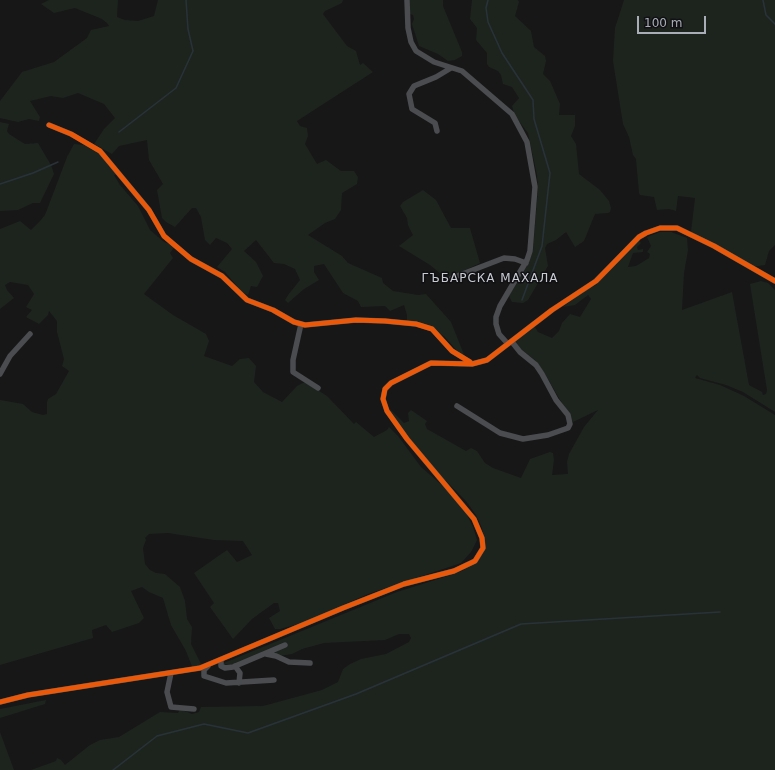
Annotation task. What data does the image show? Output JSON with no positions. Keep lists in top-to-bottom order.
{
  "districts": ["ГЪБАРСКА МАХАЛА"],
  "scale_bar": "100 m"
}
